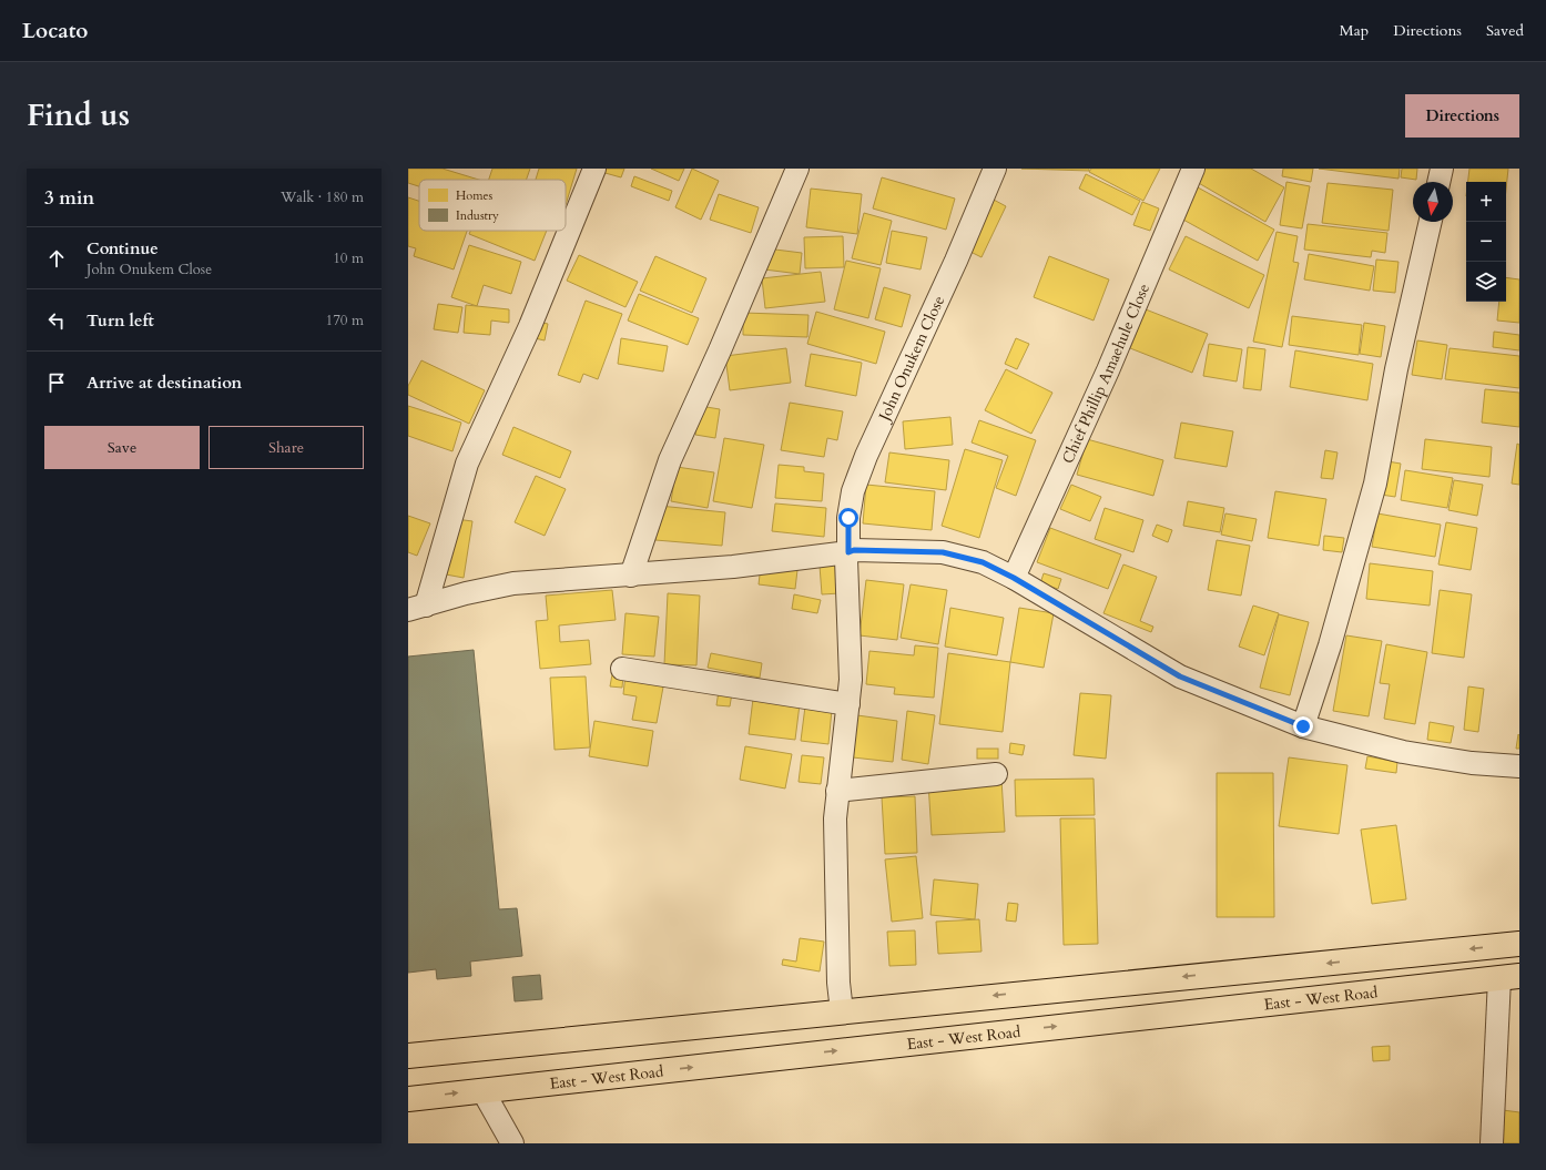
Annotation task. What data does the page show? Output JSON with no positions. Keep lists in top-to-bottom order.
{
  "streets": {
    "main road": ["East - West Road"],
    "street": ["John Onukem Close", "Chief Phillip Amaehule Close"]
  },
  "legend": ["Homes", "Industry"],
  "north": "bottom",
  "page": {
    "header": "Locato",
    "nav": ["Map", "Directions", "Saved"],
    "title": "Find us",
    "buttons": [
      "Directions",
      ["Save", "Share"]
    ],
    "heading": ["3 min", "Walk · 180 m"],
    "map_buttons": ["+", "−"],
    "list": [
      ["Continue", "John Onukem Close", "10 m"],
      ["Turn left", "170 m"],
      "Arrive at destination"
    ]
  }
}
